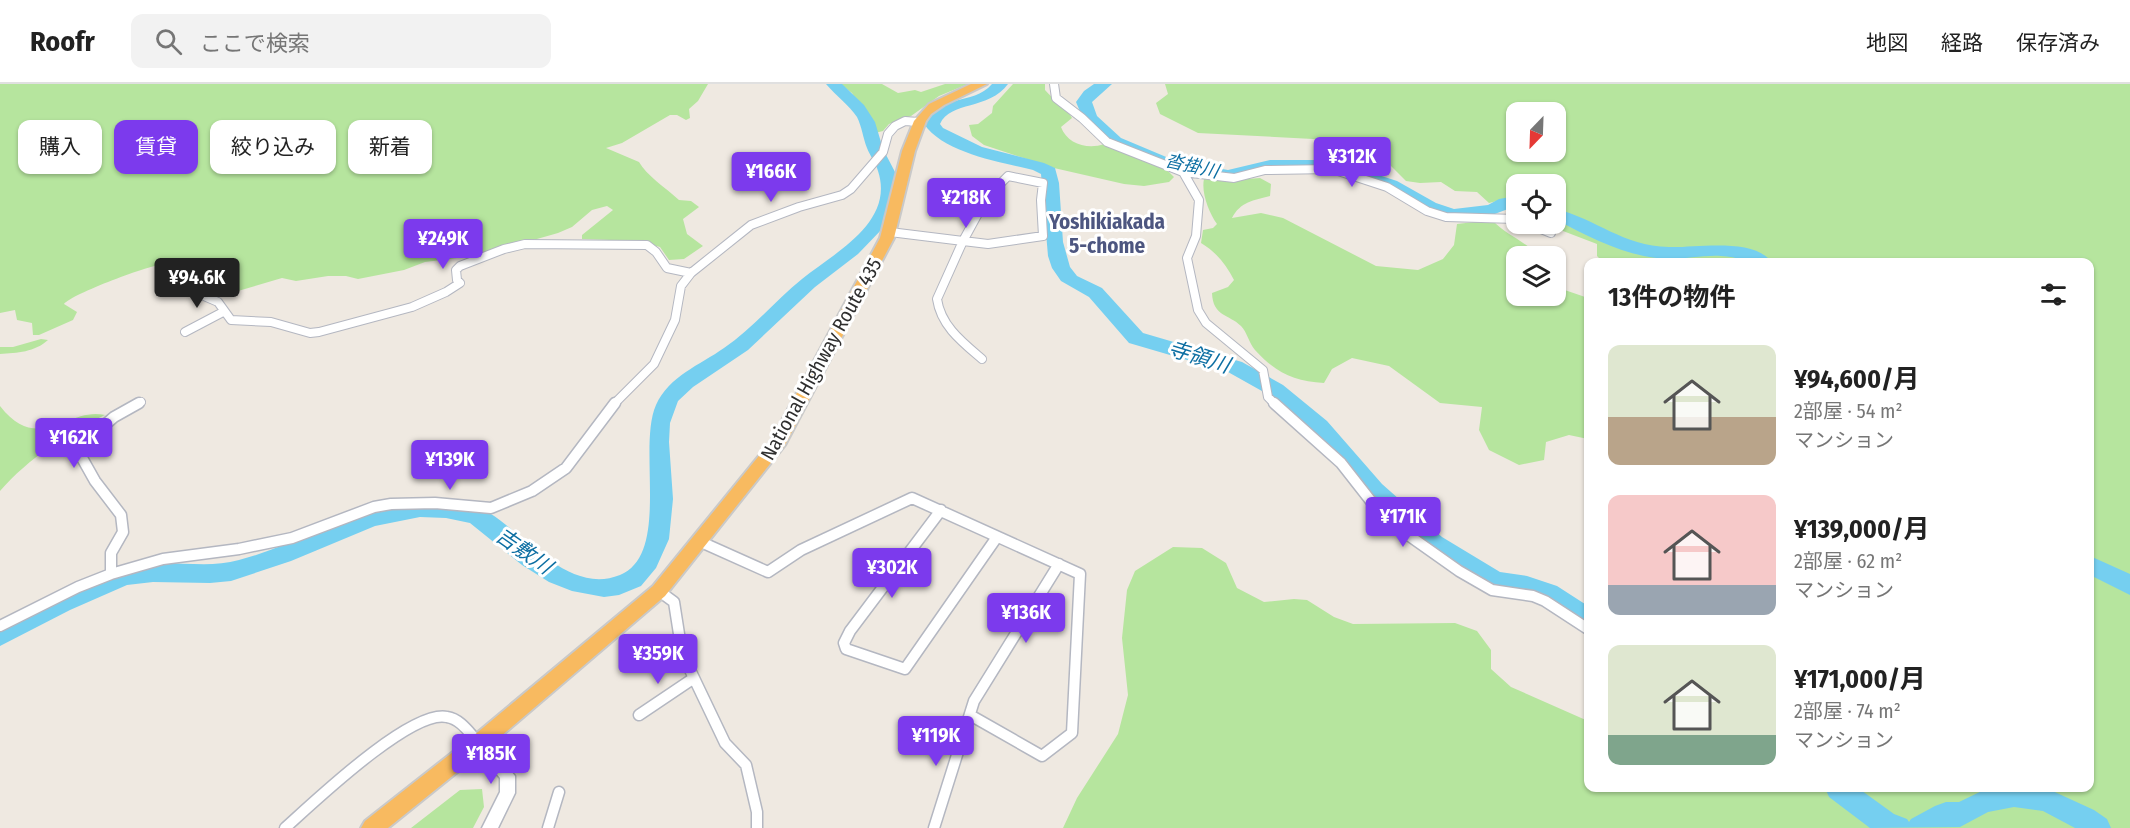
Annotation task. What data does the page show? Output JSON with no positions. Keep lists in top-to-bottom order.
{
  "streets": {
    "highway": ["National Highway Route 435"]
  },
  "districts": ["Yoshikiakada 5-chome"],
  "water": ["沓掛川", "寺領川", "吉敷川"],
  "north": "bottom left",
  "page": {
    "header": "Roofr",
    "search": "ここで検索",
    "nav": ["地図", "経路", "保存済み"],
    "chip": [
      "購入",
      "賃貸",
      "絞り込み",
      "新着"
    ],
    "price": [
      "¥312K",
      "¥166K",
      "¥218K",
      "¥249K",
      "¥94.6K",
      "¥162K",
      "¥139K",
      "¥171K",
      "¥302K",
      "¥136K",
      "¥359K",
      "¥119K",
      "¥185K"
    ],
    "heading": "13件の物件",
    "list": [
      {
        "name": "¥94,600/月",
        "note": "2部屋 · 54 m² · マンション"
      },
      {
        "name": "¥139,000/月",
        "note": "2部屋 · 62 m² · マンション"
      },
      {
        "name": "¥171,000/月",
        "note": "2部屋 · 74 m² · マンション"
      }
    ]
  }
}
